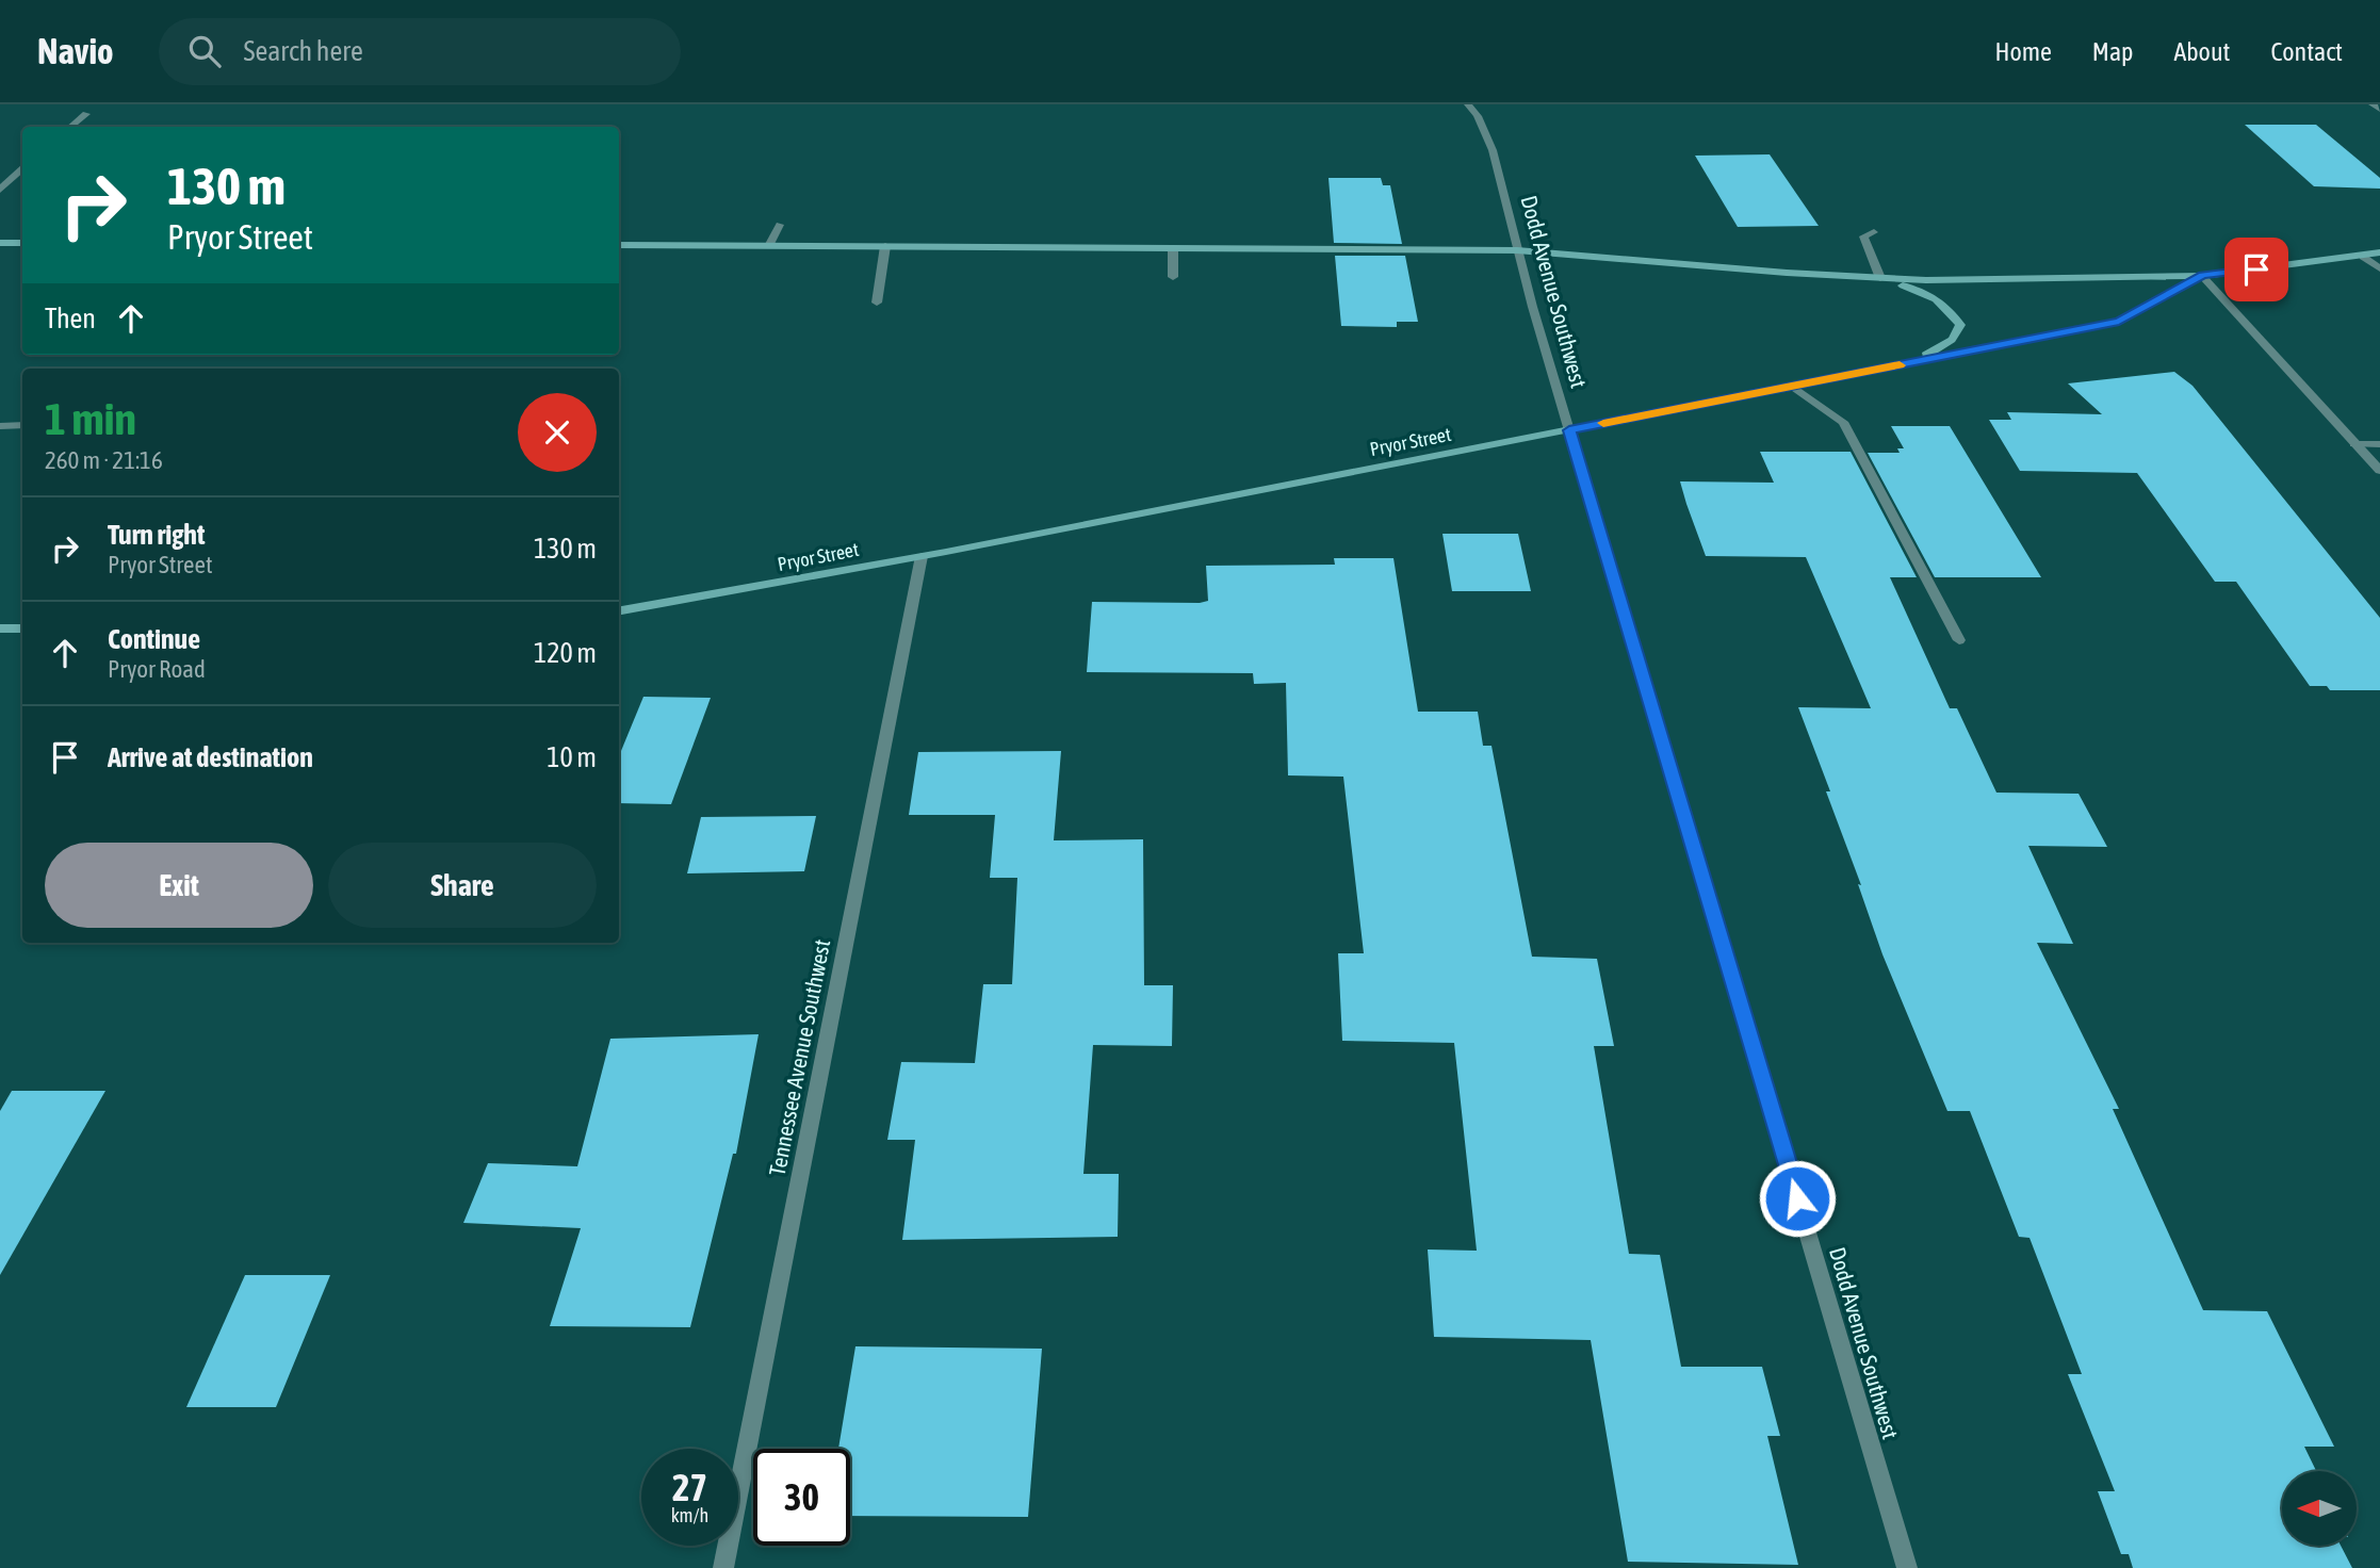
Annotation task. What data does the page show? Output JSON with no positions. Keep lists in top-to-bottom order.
{
  "streets": {
    "main road": ["Pryor Street"],
    "street": ["Dodd Avenue Southwest", "Tennessee Avenue Southwest"]
  },
  "crossings": [
    ["Dodd Avenue Southwest", "Pryor Street"],
    ["Pryor Street", "Tennessee Avenue Southwest"]
  ],
  "north": "left",
  "page": {
    "header": "Navio",
    "search": "Search here",
    "nav": [
      "Home",
      "Map",
      "About",
      "Contact"
    ],
    "turn": ["130 m", "Pryor Street"],
    "then": "Then",
    "heading": ["1 min", "260 m · 21:16"],
    "list": [
      {
        "name": "Turn right",
        "note": "Pryor Street",
        "value": "130 m"
      },
      {
        "name": "Continue",
        "note": "Pryor Road",
        "value": "120 m"
      },
      {
        "name": "Arrive at destination",
        "value": "10 m"
      }
    ],
    "buttons": ["Exit", "Share"],
    "speed": "27 km/h",
    "limit": "30"
  }
}
